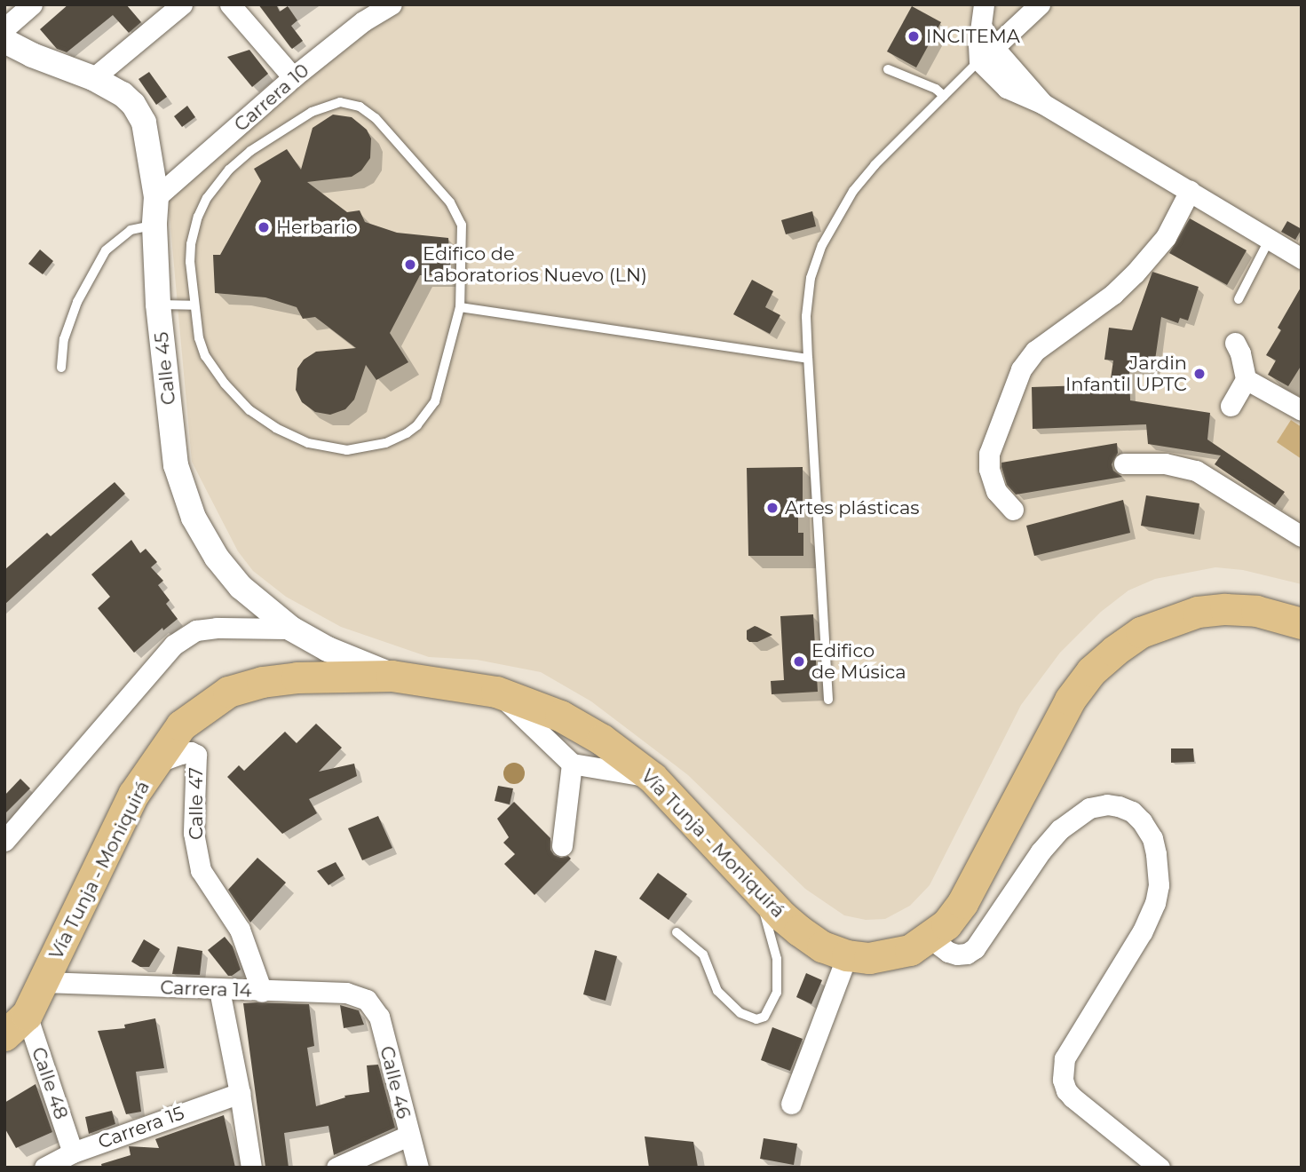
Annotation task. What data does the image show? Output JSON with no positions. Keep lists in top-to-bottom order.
{
  "streets": {
    "main road": ["Vía Tunja - Moniquirá"],
    "street": [
      "Carrera 10",
      "Calle 45",
      "Calle 47",
      "Carrera 14",
      "Calle 46",
      "Calle 48",
      "Carrera 15"
    ]
  },
  "crossings": [
    ["Carrera 10", "Calle 45"],
    ["Calle 45", "Vía Tunja - Moniquirá"],
    ["Calle 47", "Vía Tunja - Moniquirá"],
    ["Calle 47", "Carrera 14"],
    ["Vía Tunja - Moniquirá", "Carrera 14"],
    ["Vía Tunja - Moniquirá", "Calle 48"],
    ["Carrera 14", "Calle 46"],
    ["Calle 48", "Carrera 15"]
  ],
  "places": [
    "INCITEMA",
    "Herbario",
    "Edifico de Laboratorios Nuevo (LN)",
    "Jardin Infantil UPTC",
    "Artes plásticas",
    "Edifico de Música"
  ]
}
